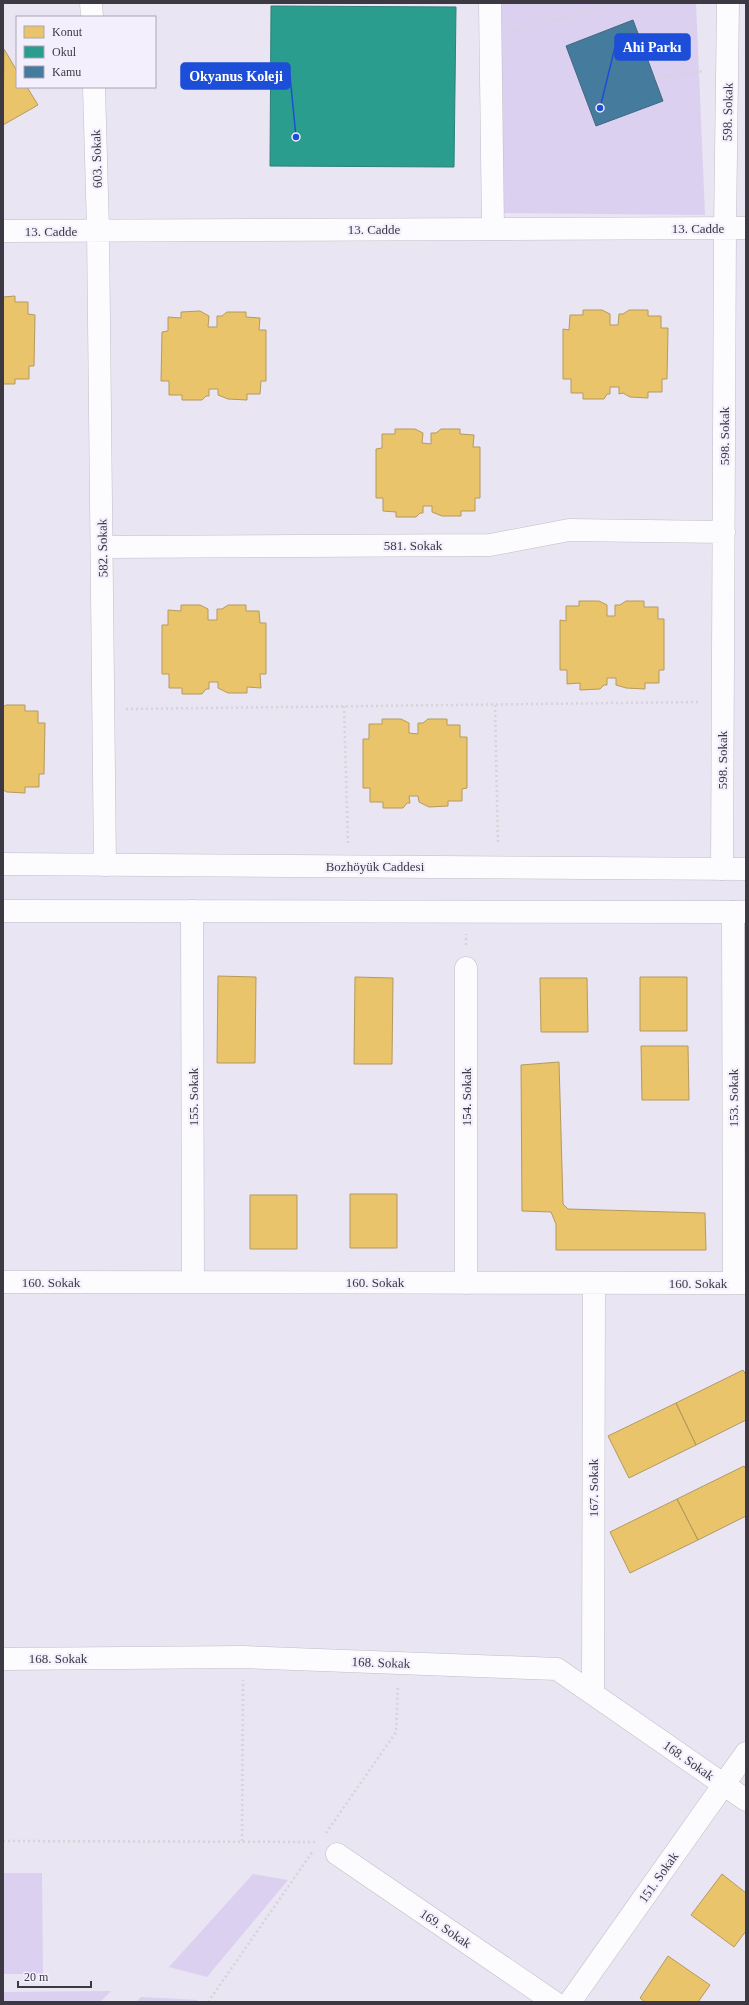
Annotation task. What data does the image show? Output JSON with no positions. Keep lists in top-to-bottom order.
{
  "streets": {
    "street": [
      "598. Sokak",
      "603. Sokak",
      "13. Cadde",
      "581. Sokak",
      "582. Sokak",
      "Bozhöyük Caddesi",
      "155. Sokak",
      "154. Sokak",
      "153. Sokak",
      "160. Sokak",
      "167. Sokak",
      "168. Sokak",
      "151. Sokak",
      "169. Sokak"
    ]
  },
  "crossings": [
    ["598. Sokak", "13. Cadde"],
    ["598. Sokak", "581. Sokak"],
    ["598. Sokak", "Bozhöyük Caddesi"],
    ["603. Sokak", "13. Cadde"],
    ["603. Sokak", "582. Sokak"],
    ["13. Cadde", "582. Sokak"],
    ["581. Sokak", "582. Sokak"],
    ["582. Sokak", "Bozhöyük Caddesi"],
    ["155. Sokak", "160. Sokak"],
    ["154. Sokak", "160. Sokak"],
    ["153. Sokak", "160. Sokak"],
    ["160. Sokak", "167. Sokak"],
    ["167. Sokak", "168. Sokak"],
    ["168. Sokak", "151. Sokak"]
  ],
  "places": ["Ahi Parkı", "Okyanus Koleji"],
  "legend": ["Konut", "Okul", "Kamu"],
  "scale_bar": "20 m"
}
